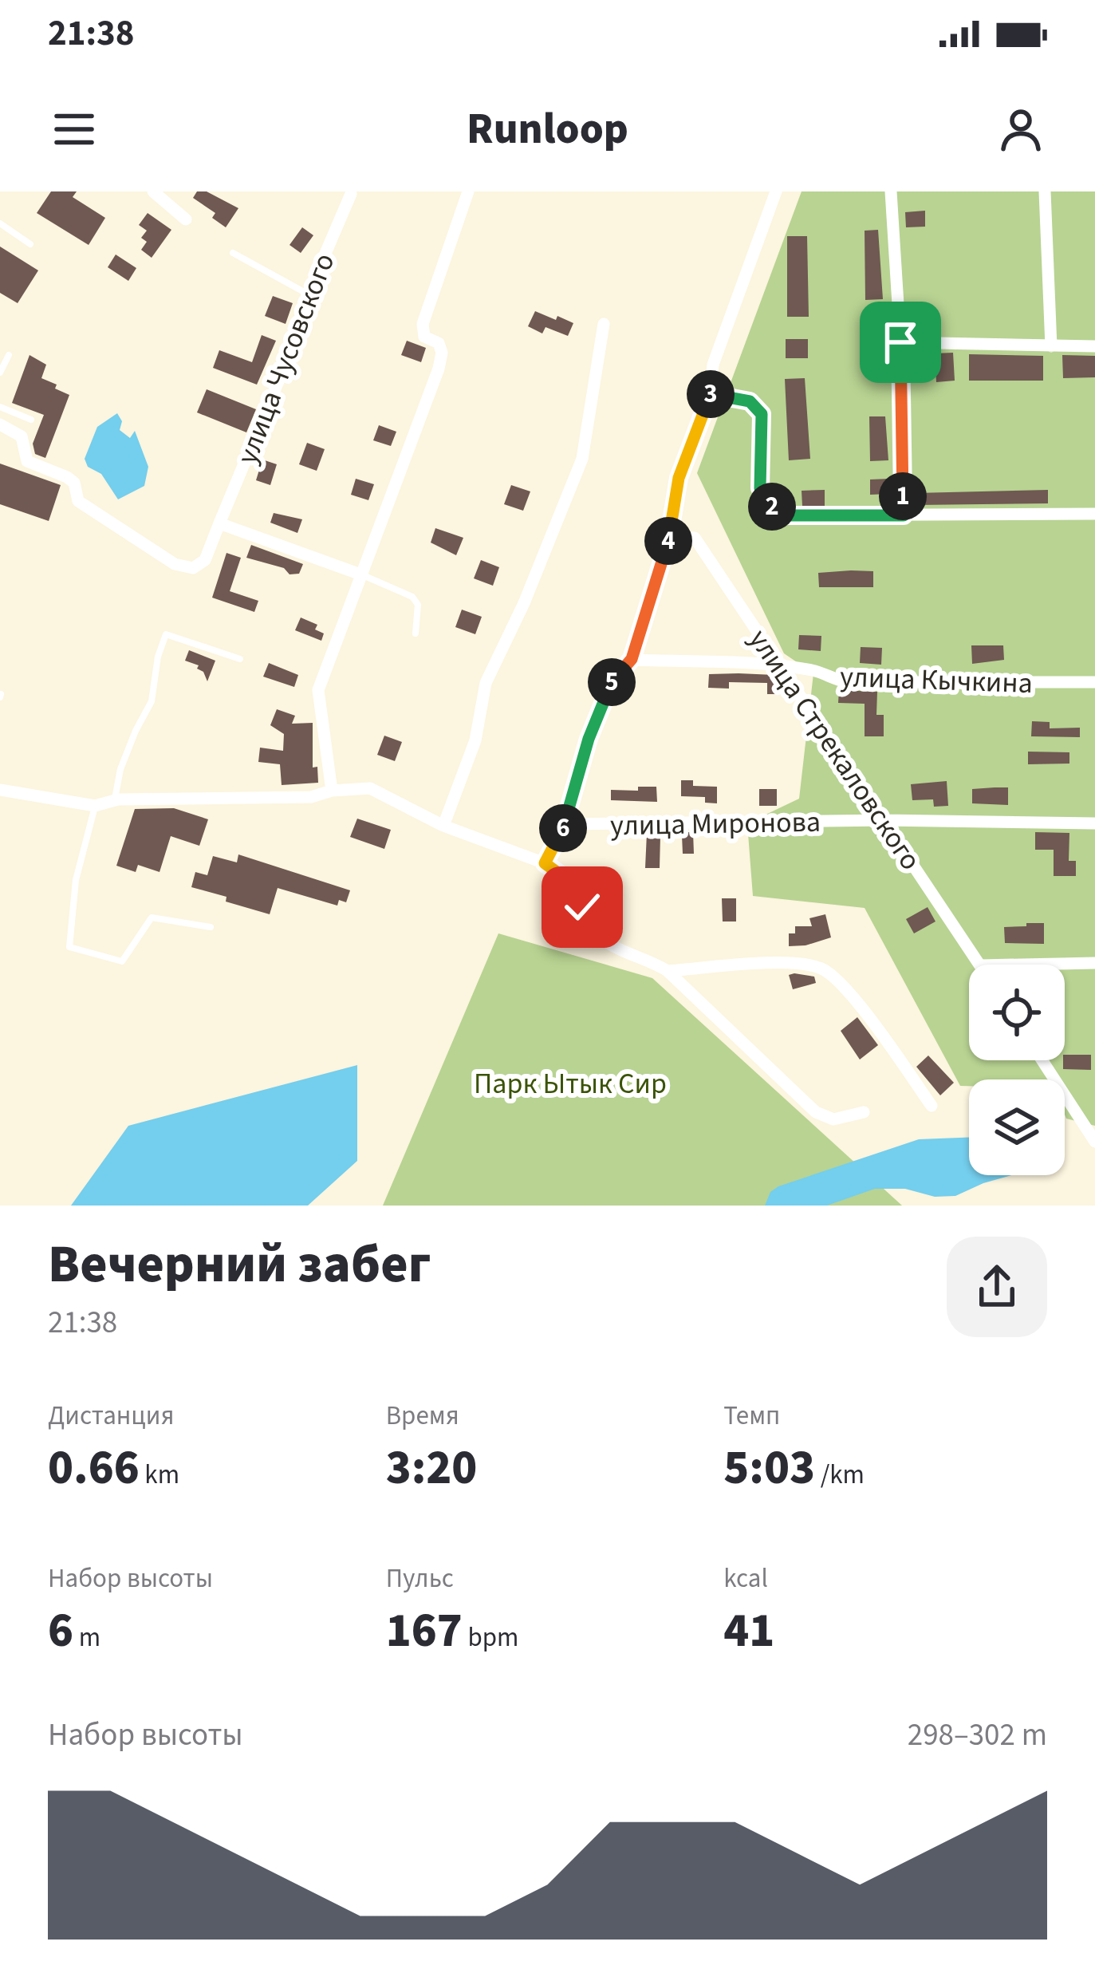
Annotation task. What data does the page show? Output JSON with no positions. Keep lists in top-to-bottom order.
{
  "streets": {
    "street": [
      "улица Чусовского",
      "улица Кычкина",
      "улица Стрекаловского",
      "улица Миронова"
    ]
  },
  "crossings": [
    ["улица Кычкина", "улица Стрекаловского"],
    ["улица Стрекаловского", "улица Миронова"]
  ],
  "parks": ["Парк Ытык Сир"],
  "page": {
    "status": "21:38",
    "header": "Runloop",
    "pins": [
      "3",
      "1",
      "2",
      "4",
      "5",
      "6"
    ],
    "heading": ["Вечерний забег", "21:38"],
    "stats": [
      ["Дистанция", "0.66 km"],
      ["Время", "3:20"],
      ["Темп", "5:03 /km"],
      ["Набор высоты", "6 m"],
      ["Пульс", "167 bpm"],
      ["kcal", "41"]
    ],
    "chart": ["Набор высоты", "298–302 m"]
  }
}
